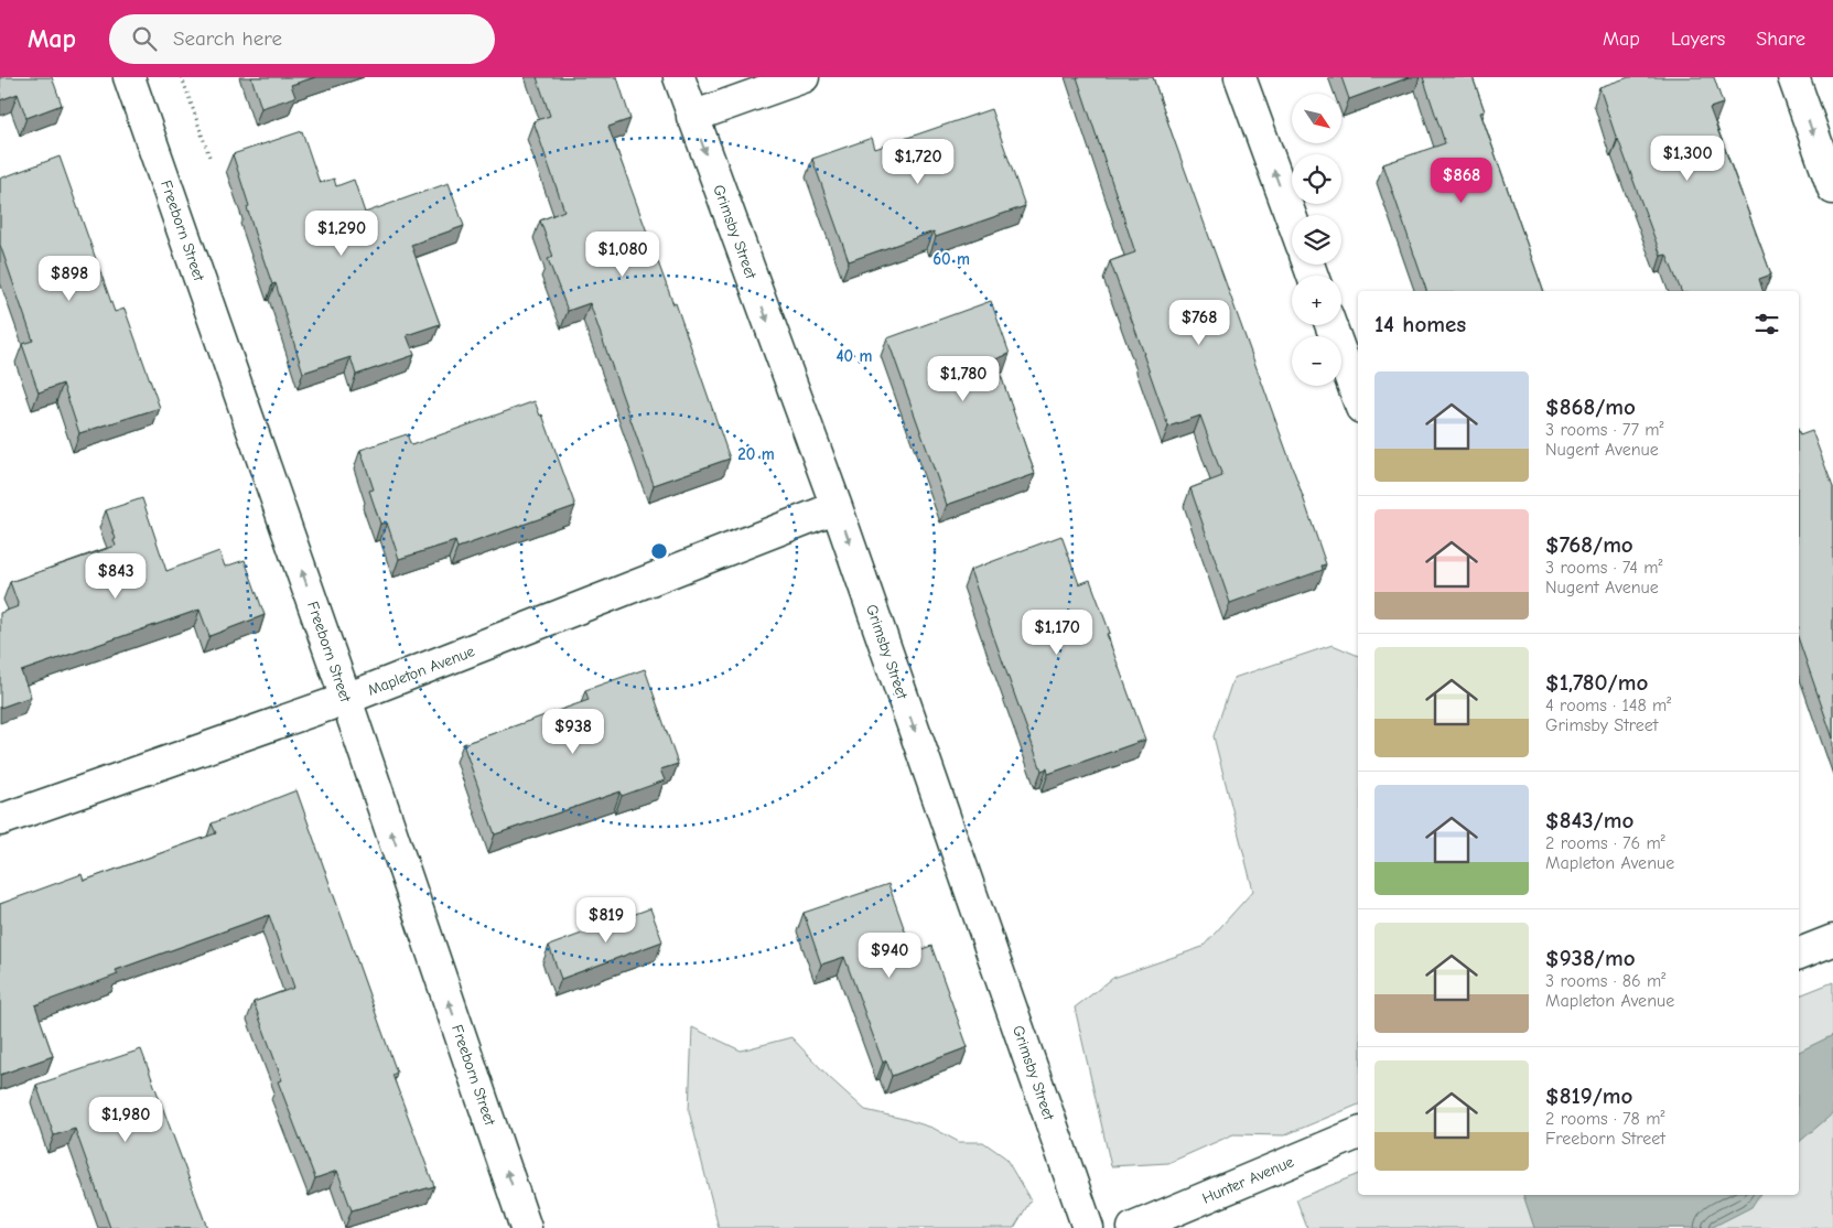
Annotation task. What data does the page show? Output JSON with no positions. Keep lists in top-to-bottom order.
{
  "streets": {
    "street": [
      "Freeborn Street",
      "Grimsby Street",
      "Mapleton Avenue",
      "Hunter Avenue"
    ]
  },
  "crossings": [
    ["Freeborn Street", "Mapleton Avenue"],
    ["Grimsby Street", "Mapleton Avenue"]
  ],
  "one_way": ["Freeborn Street", "Grimsby Street"],
  "north": "bottom right",
  "page": {
    "header": "Map",
    "search": "Search here",
    "nav": ["Map", "Layers", "Share"],
    "map_buttons": ["+", "−"],
    "price": [
      "$1,300",
      "$1,720",
      "$868",
      "$1,290",
      "$1,080",
      "$898",
      "$768",
      "$1,780",
      "$843",
      "$1,170",
      "$938",
      "$819",
      "$940",
      "$1,980"
    ],
    "heading": "14 homes",
    "list": [
      {
        "name": "$868/mo",
        "note": "3 rooms · 77 m² · Nugent Avenue"
      },
      {
        "name": "$768/mo",
        "note": "3 rooms · 74 m² · Nugent Avenue"
      },
      {
        "name": "$1,780/mo",
        "note": "4 rooms · 148 m² · Grimsby Street"
      },
      {
        "name": "$843/mo",
        "note": "2 rooms · 76 m² · Mapleton Avenue"
      },
      {
        "name": "$938/mo",
        "note": "3 rooms · 86 m² · Mapleton Avenue"
      },
      {
        "name": "$819/mo",
        "note": "2 rooms · 78 m² · Freeborn Street"
      }
    ]
  },
  "rings": ["60 m", "40 m", "20 m"]
}
